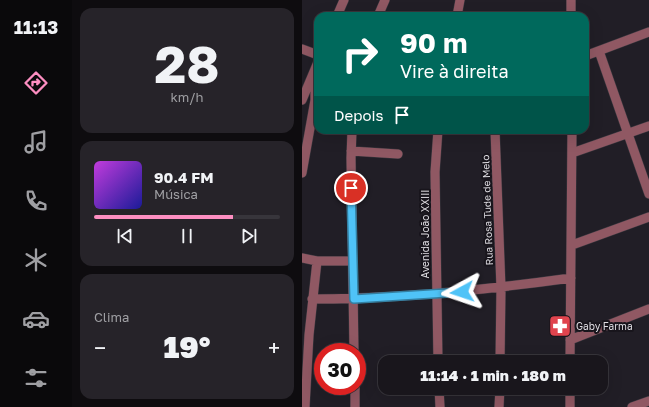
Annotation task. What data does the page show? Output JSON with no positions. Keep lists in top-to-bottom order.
{
  "streets": {
    "street": ["Rua Rosa Tude de Melo", "Avenida João XXIII"]
  },
  "places": {
    "pharmacy": ["Gaby Farma"]
  },
  "page": {
    "tabs": "11:13",
    "tile": [
      ["28", "km/h"],
      "Clima"
    ],
    "turn": ["90 m", "Vire à direita"],
    "then": "Depois",
    "song": ["90.4 FM", "Música"],
    "heat": ["−", "19°", "+"],
    "limit": "30",
    "trip": "11:14 · 1 min · 180 m"
  }
}
